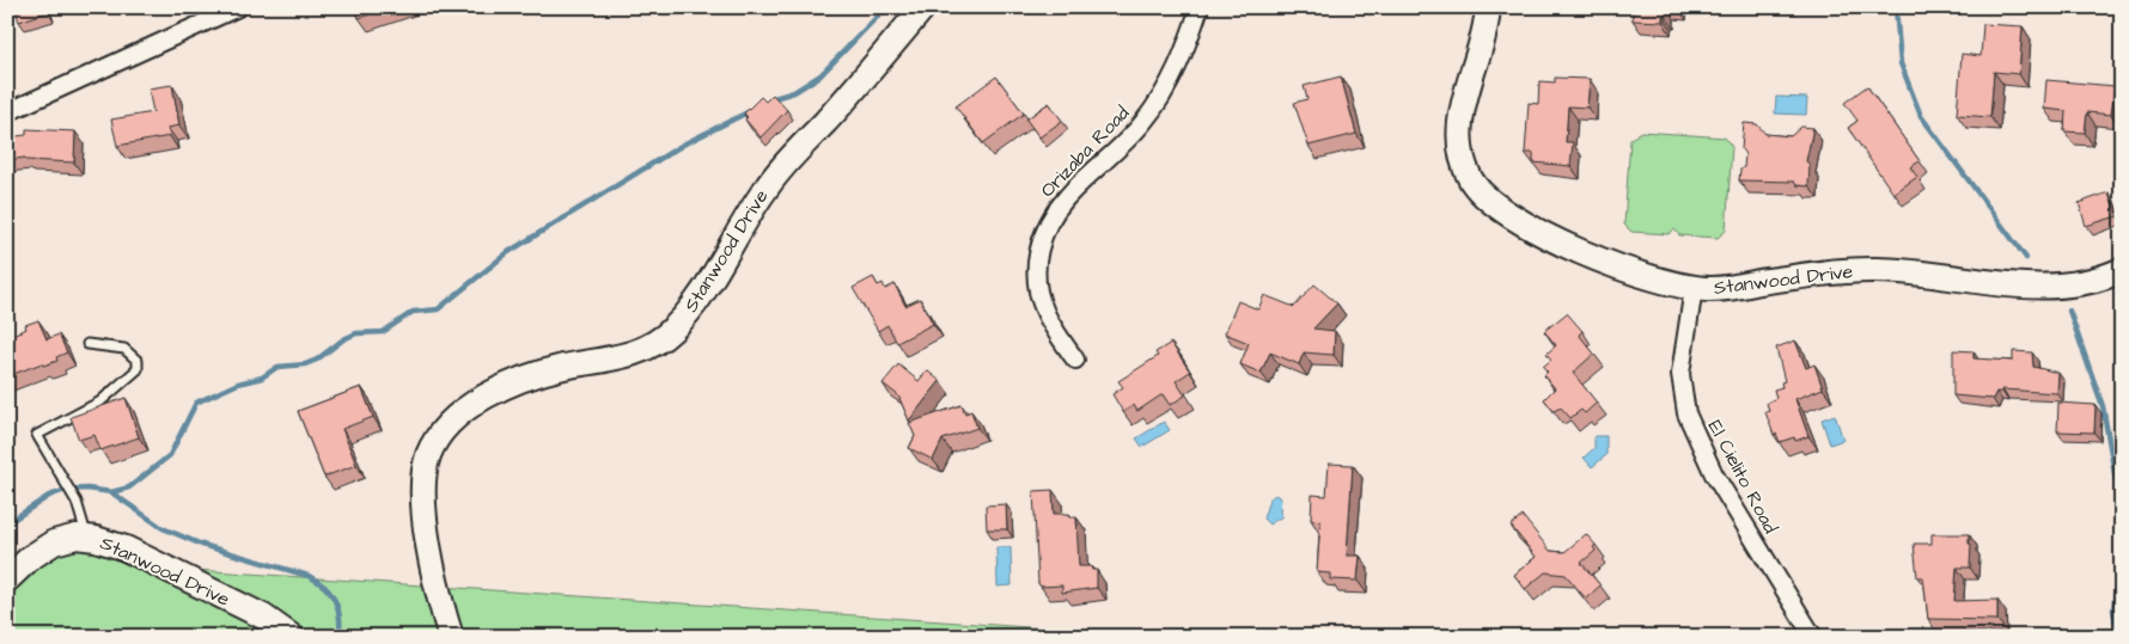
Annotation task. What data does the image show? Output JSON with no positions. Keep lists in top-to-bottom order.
{
  "streets": {
    "main road": ["Stanwood Drive"],
    "street": ["Orizaba Road", "El Cielito Road"]
  },
  "crossings": [
    ["Stanwood Drive", "El Cielito Road"]
  ]
}
